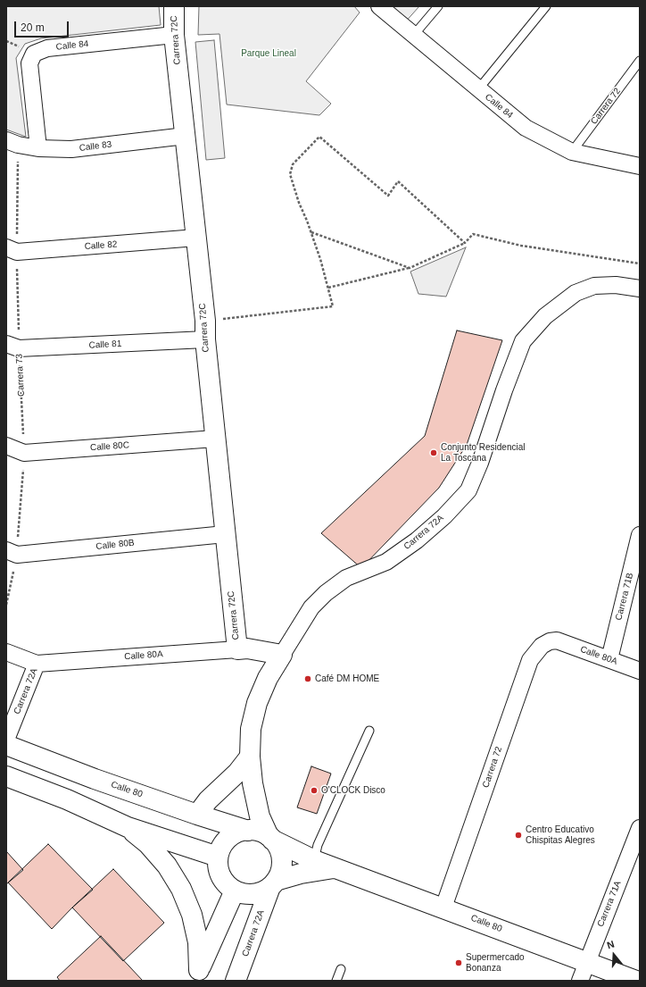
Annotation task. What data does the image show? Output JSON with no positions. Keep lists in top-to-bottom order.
{
  "streets": {
    "main road": [
      "Carrera 72C",
      "Carrera 72A",
      "Calle 80A",
      "Calle 80"
    ],
    "street": [
      "Calle 84",
      "Carrera 72",
      "Calle 83",
      "Calle 82",
      "Calle 81",
      "Calle 80C",
      "Calle 80B",
      "Carrera 71B",
      "Carrera 71A"
    ],
    "path": ["Carrera 73"]
  },
  "crossings": [
    ["Carrera 72C", "Calle 84"],
    ["Carrera 72C", "Calle 83"],
    ["Carrera 72C", "Calle 82"],
    ["Carrera 72C", "Calle 81"],
    ["Carrera 72C", "Calle 80C"],
    ["Carrera 72C", "Calle 80B"],
    ["Carrera 72C", "Calle 80A"],
    ["Calle 84", "Carrera 72"],
    ["Calle 84", "Calle 83"],
    ["Carrera 72", "Calle 80A"],
    ["Carrera 72", "Calle 80"],
    ["Calle 83", "Carrera 73"],
    ["Calle 82", "Carrera 73"],
    ["Calle 81", "Carrera 73"],
    ["Carrera 73", "Calle 80C"],
    ["Carrera 73", "Calle 80B"],
    ["Carrera 72A", "Calle 80A"],
    ["Carrera 72A", "Calle 80"],
    ["Carrera 71B", "Calle 80A"],
    ["Calle 80", "Carrera 71A"]
  ],
  "parks": ["Parque Lineal"],
  "places": [
    "Conjunto Residencial La Toscana",
    "Café DM HOME",
    "O'CLOCK Disco",
    "Centro Educativo Chispitas Alegres",
    "Supermercado Bonanza"
  ],
  "scale_bar": "20 m",
  "north": "top"
}
